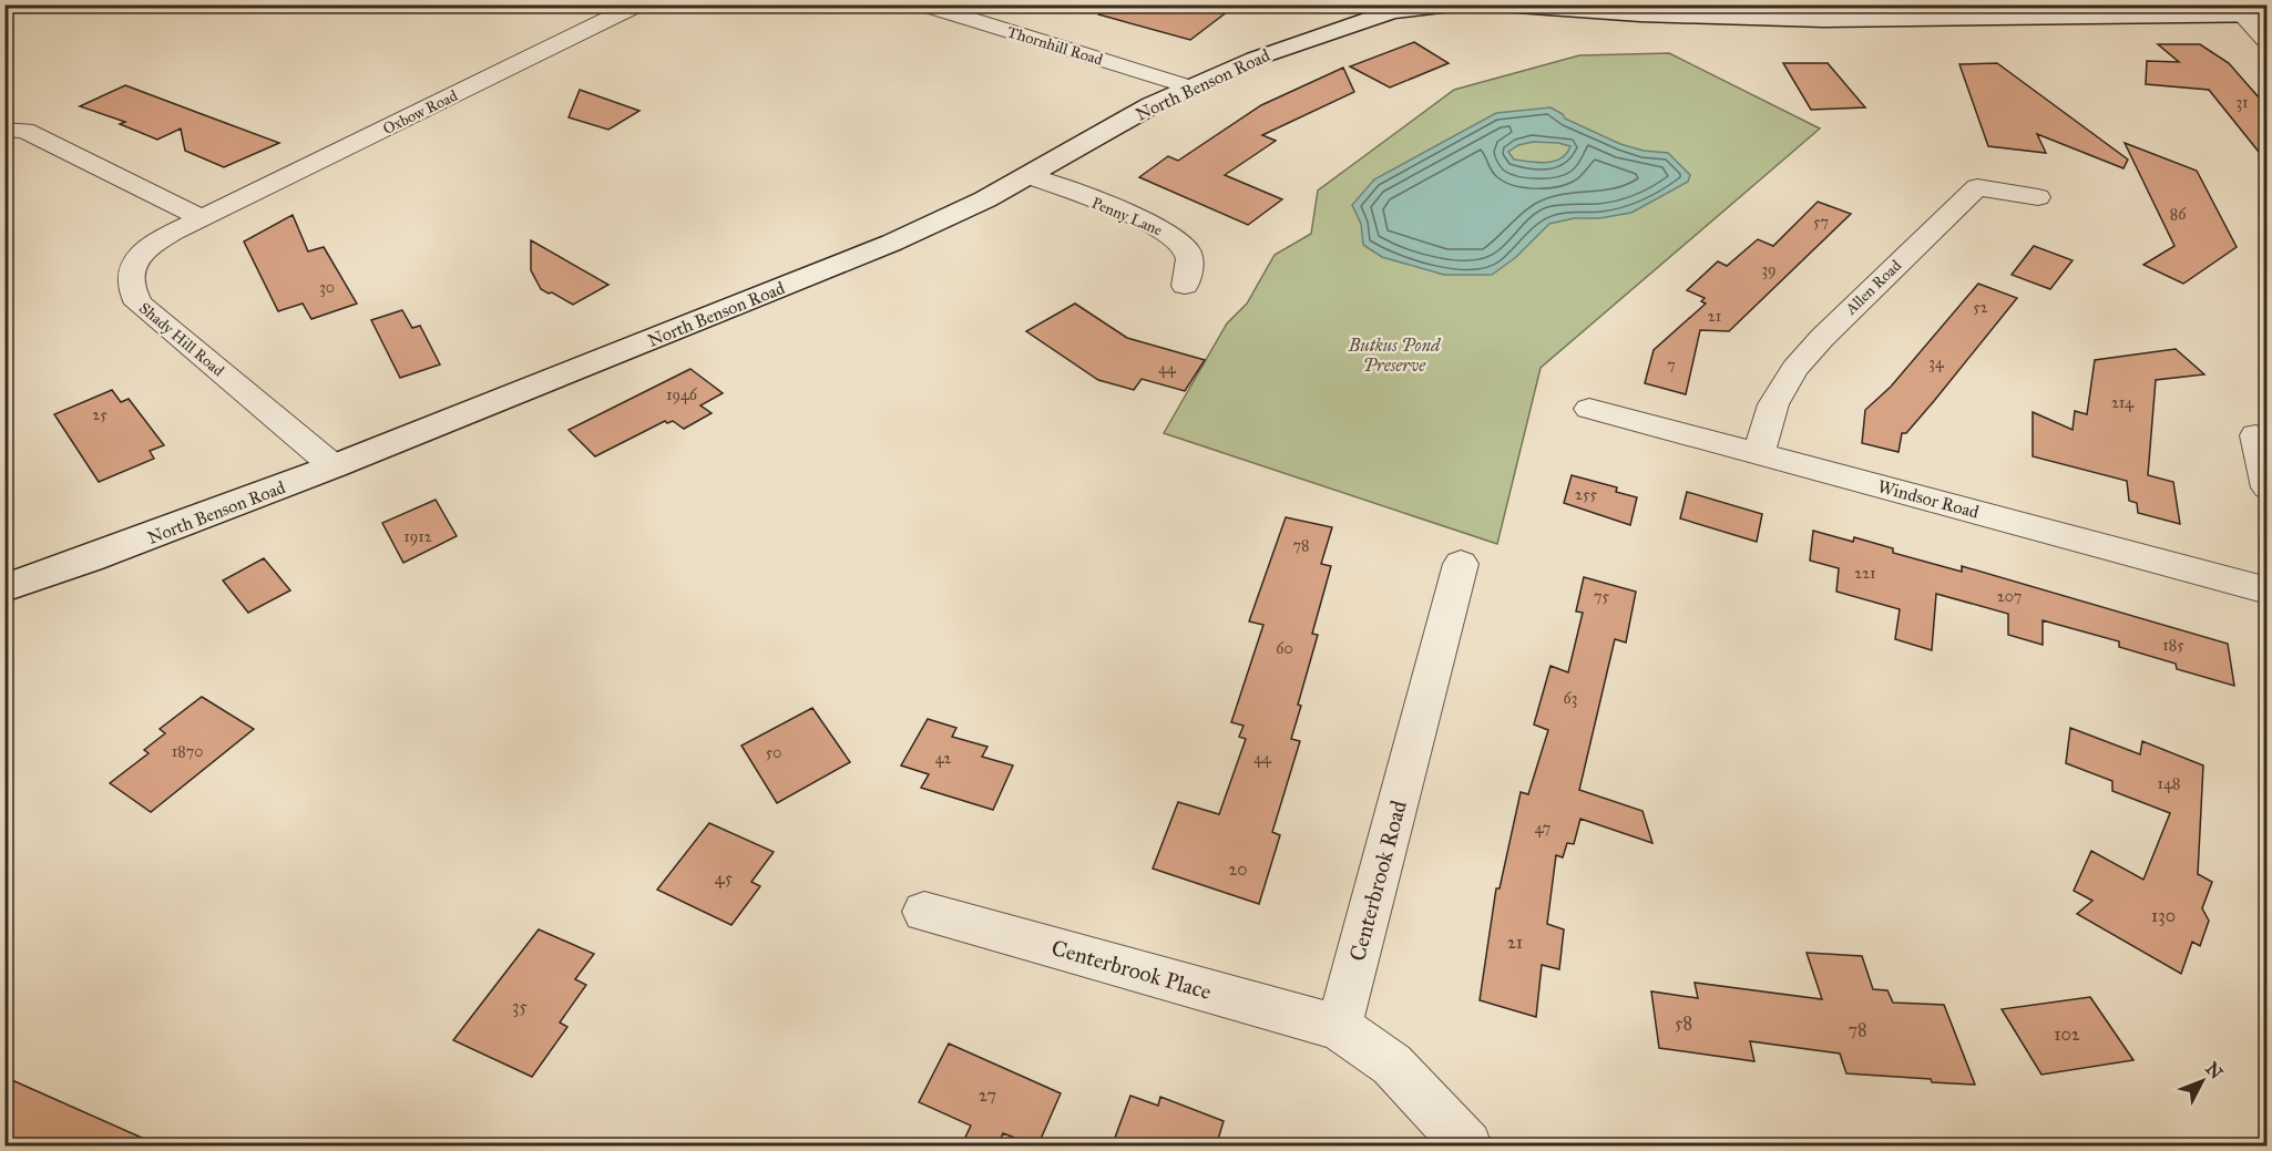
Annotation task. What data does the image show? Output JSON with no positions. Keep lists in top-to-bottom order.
{
  "streets": {
    "main road": ["North Benson Road"],
    "street": [
      "Thornhill Road",
      "Oxbow Road",
      "Penny Lane",
      "Allen Road",
      "Shady Hill Road",
      "Windsor Road",
      "Centerbrook Road",
      "Centerbrook Place"
    ]
  },
  "crossings": [
    ["Thornhill Road", "North Benson Road"],
    ["North Benson Road", "Penny Lane"],
    ["North Benson Road", "Shady Hill Road"],
    ["Oxbow Road", "Shady Hill Road"],
    ["Allen Road", "Windsor Road"],
    ["Centerbrook Road", "Centerbrook Place"]
  ],
  "parks": ["Butkus Pond Preserve"],
  "house_numbers": [
    "31",
    "86",
    "57",
    "39",
    "30",
    "52",
    "21",
    "34",
    "7",
    "44",
    "1946",
    "214",
    "25",
    "255",
    "1912",
    "78",
    "221",
    "75",
    "207",
    "185",
    "60",
    "63",
    "1870",
    "50",
    "42",
    "44",
    "148",
    "47",
    "20",
    "45",
    "130",
    "21",
    "35",
    "58",
    "78",
    "102",
    "27"
  ],
  "north": "top right"
}
